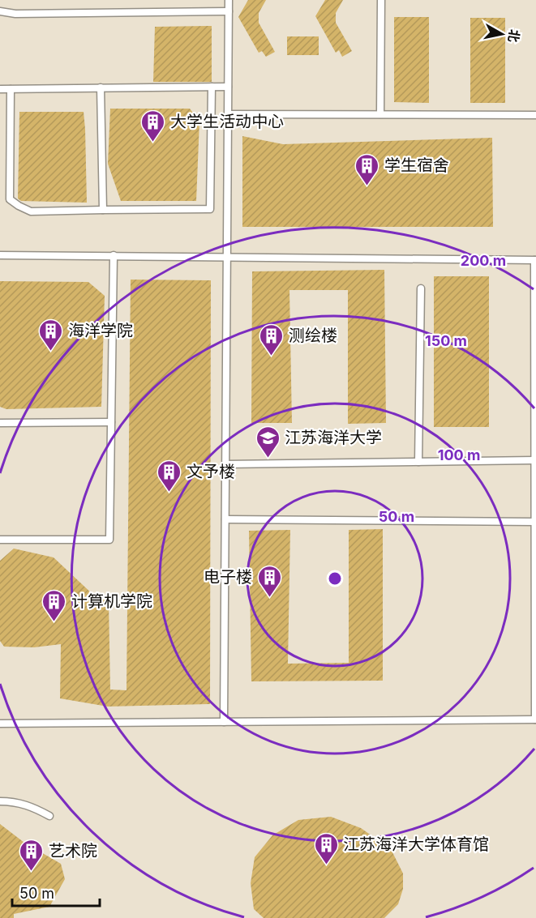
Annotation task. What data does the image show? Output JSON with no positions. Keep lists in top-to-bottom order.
{
  "places": {
    "building": [
      "大学生活动中心",
      "学生宿舍",
      "海洋学院",
      "测绘楼",
      "文予楼",
      "电子楼",
      "计算机学院",
      "江苏海洋大学体育馆",
      "艺术院"
    ],
    "school or university": ["江苏海洋大学"]
  },
  "scale_bar": "50 m",
  "north": "right",
  "rings": [
    "200 m",
    "150 m",
    "100 m",
    "50 m"
  ]
}
